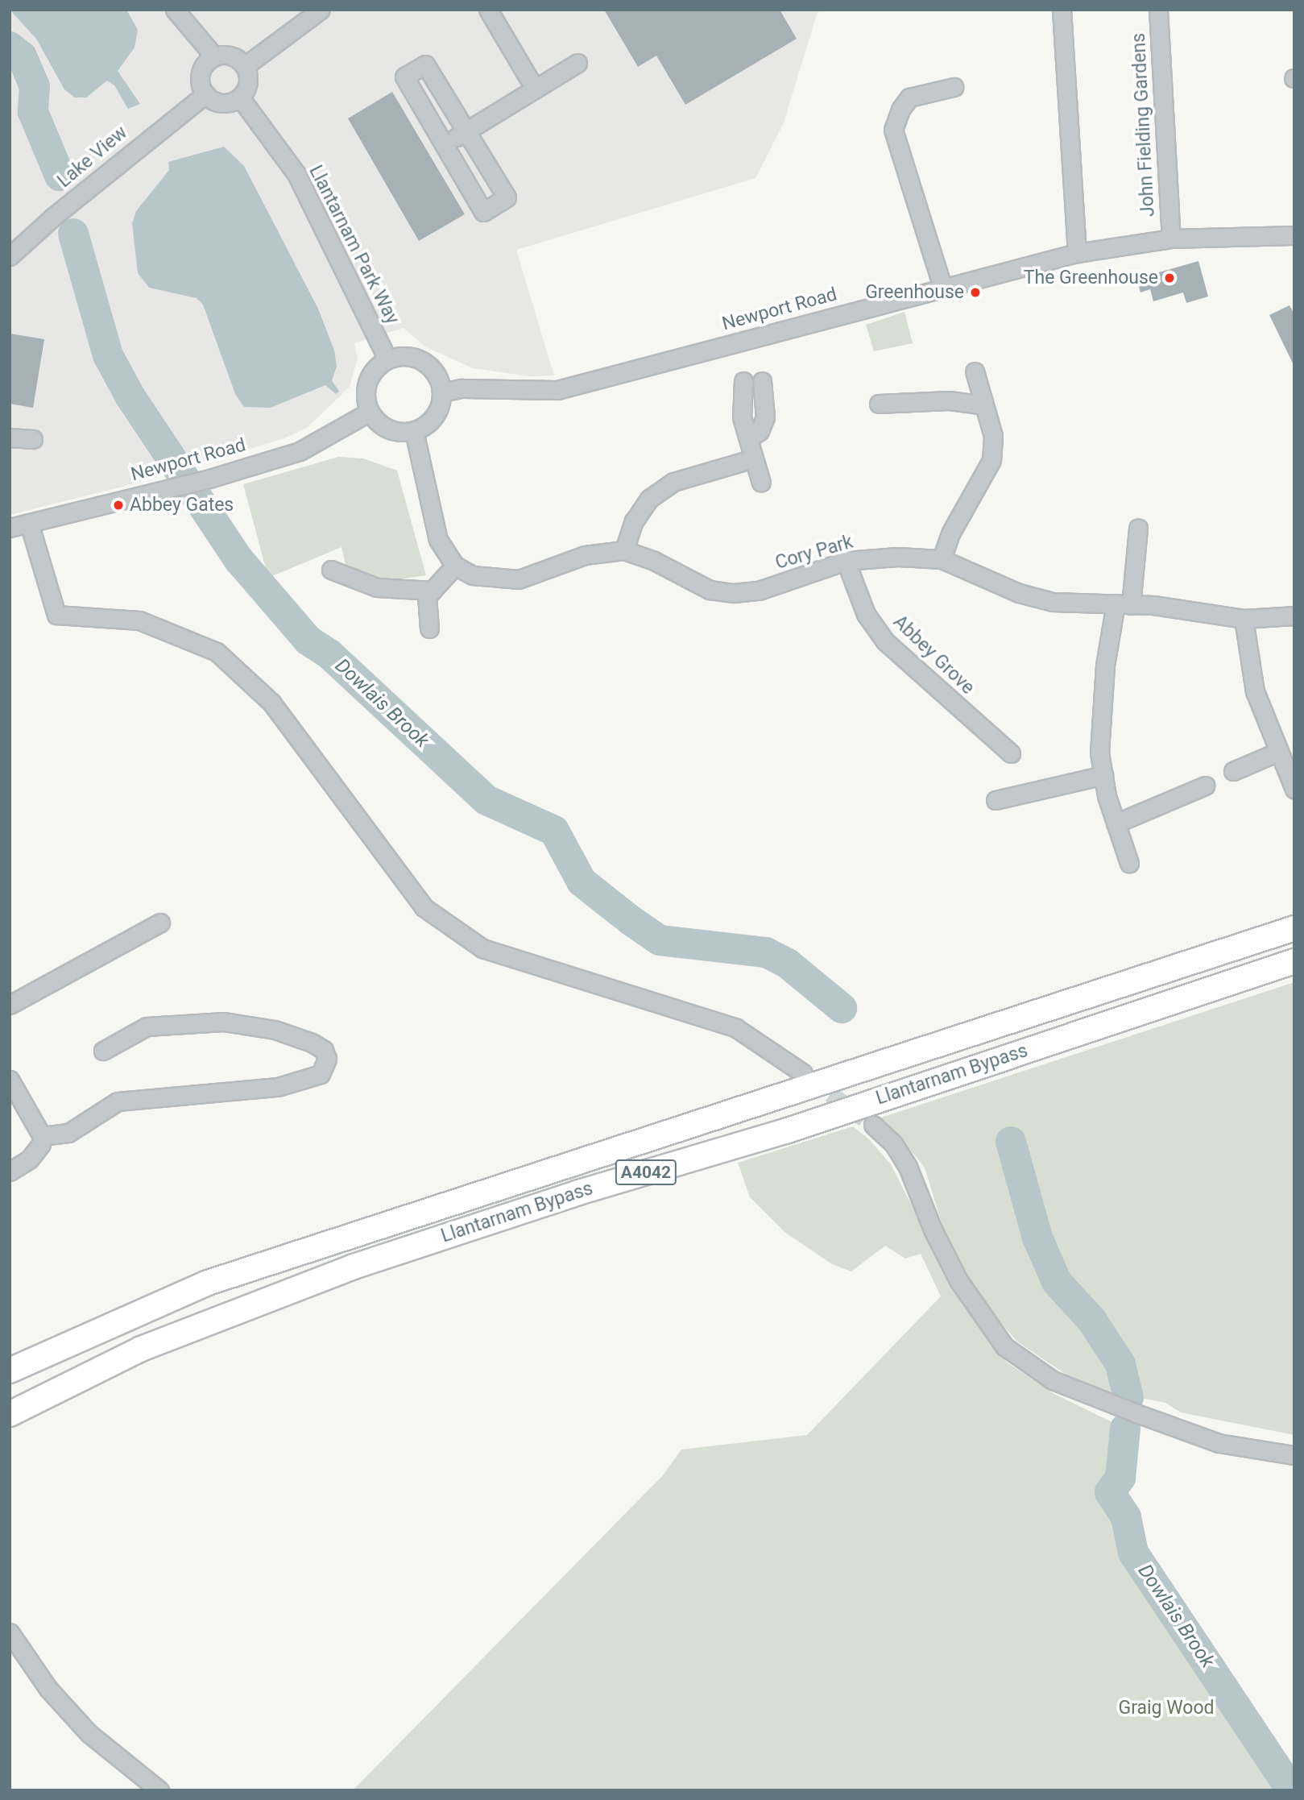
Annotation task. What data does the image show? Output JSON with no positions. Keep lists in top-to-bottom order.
{
  "streets": {
    "highway": ["Llantarnam Bypass", "A4042"],
    "street": [
      "John Fielding Gardens",
      "Lake View",
      "Llantarnam Park Way",
      "Newport Road",
      "Cory Park",
      "Abbey Grove"
    ]
  },
  "crossings": [
    ["John Fielding Gardens", "Newport Road"],
    ["Lake View", "Llantarnam Park Way"],
    ["Llantarnam Park Way", "Newport Road"],
    ["Cory Park", "Abbey Grove"]
  ],
  "water": ["Dowlais Brook"],
  "parks": ["Graig Wood"],
  "places": ["The Greenhouse", "Greenhouse", "Abbey Gates"]
}
